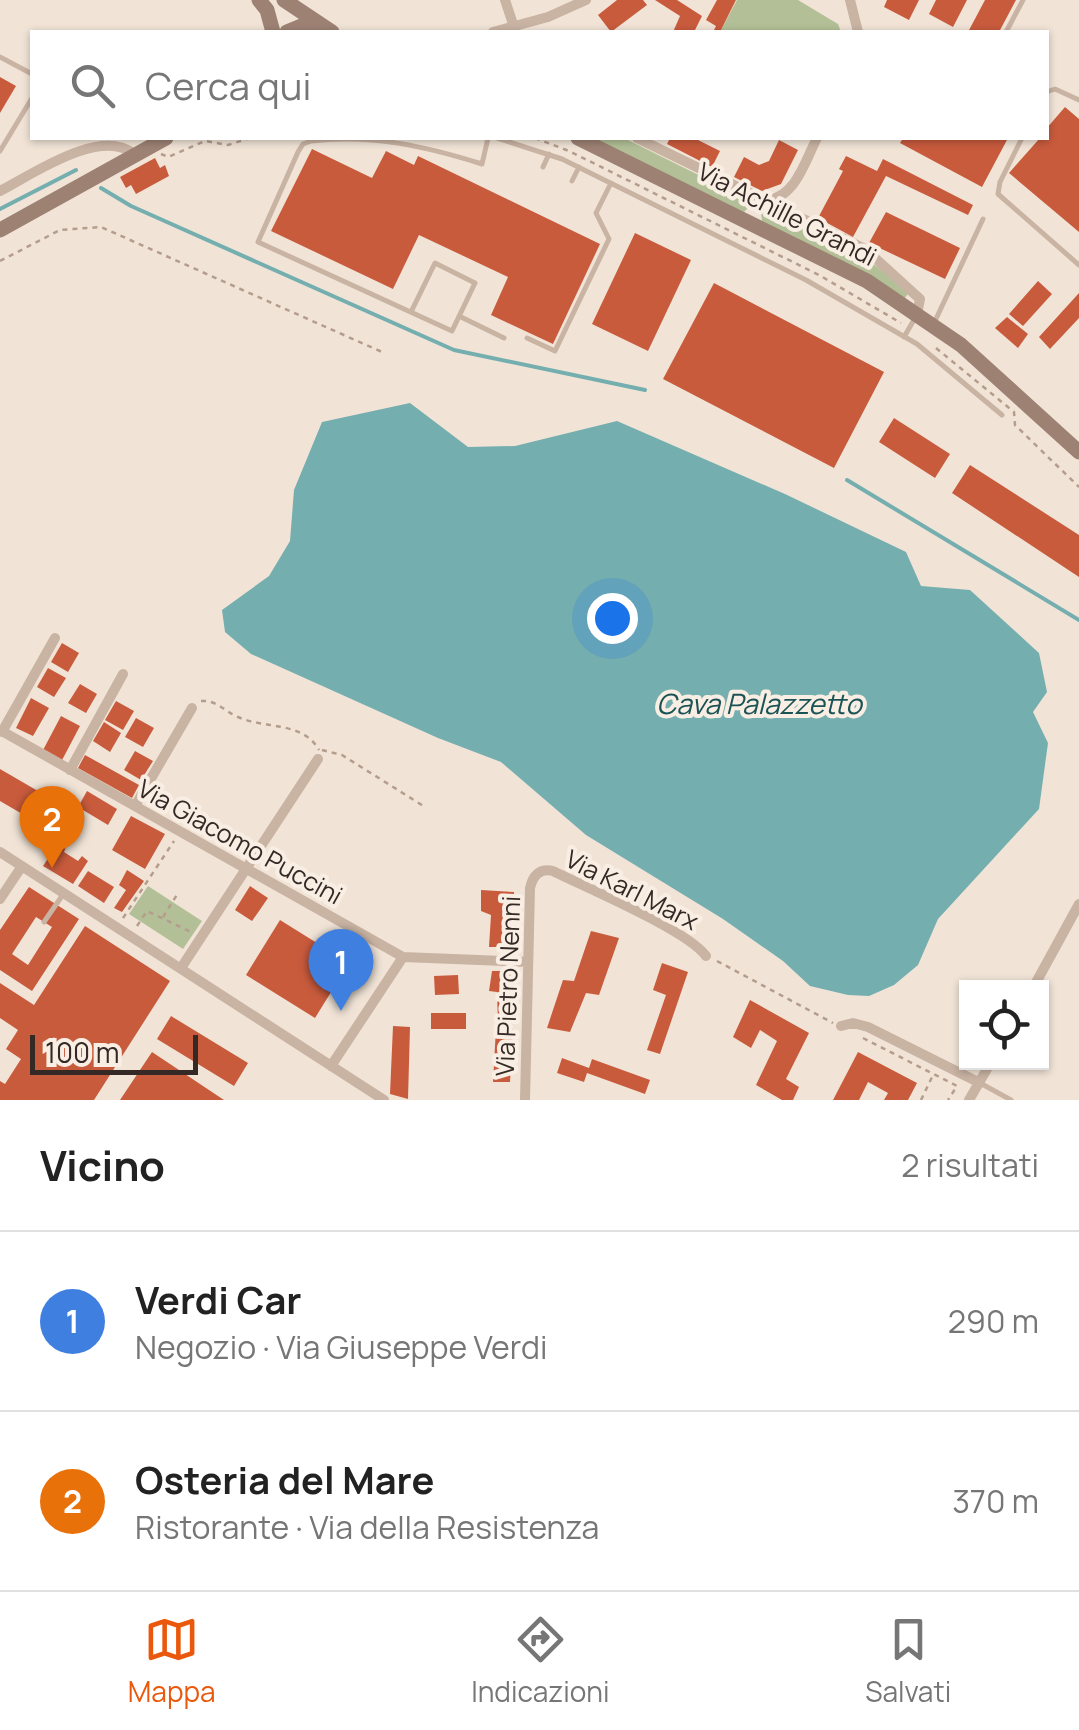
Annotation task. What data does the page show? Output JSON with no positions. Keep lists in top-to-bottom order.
{
  "streets": {
    "main road": ["Via Achille Grandi"],
    "street": ["Via Giacomo Puccini", "Via Karl Marx", "Via Pietro Nenni"]
  },
  "crossings": [
    ["Via Giacomo Puccini", "Via Pietro Nenni"],
    ["Via Karl Marx", "Via Pietro Nenni"]
  ],
  "water": ["Cava Palazzetto"],
  "scale_bar": "100 m",
  "page": {
    "search": "Cerca qui",
    "pins": ["2", "1"],
    "scale": "100 m",
    "heading": ["Vicino", "2 risultati"],
    "list": [
      {
        "mark": "1",
        "name": "Verdi Car",
        "note": "Negozio · Via Giuseppe Verdi",
        "value": "290 m"
      },
      {
        "mark": "2",
        "name": "Osteria del Mare",
        "note": "Ristorante · Via della Resistenza",
        "value": "370 m"
      }
    ],
    "nav": ["Mappa", "Indicazioni", "Salvati"]
  }
}
